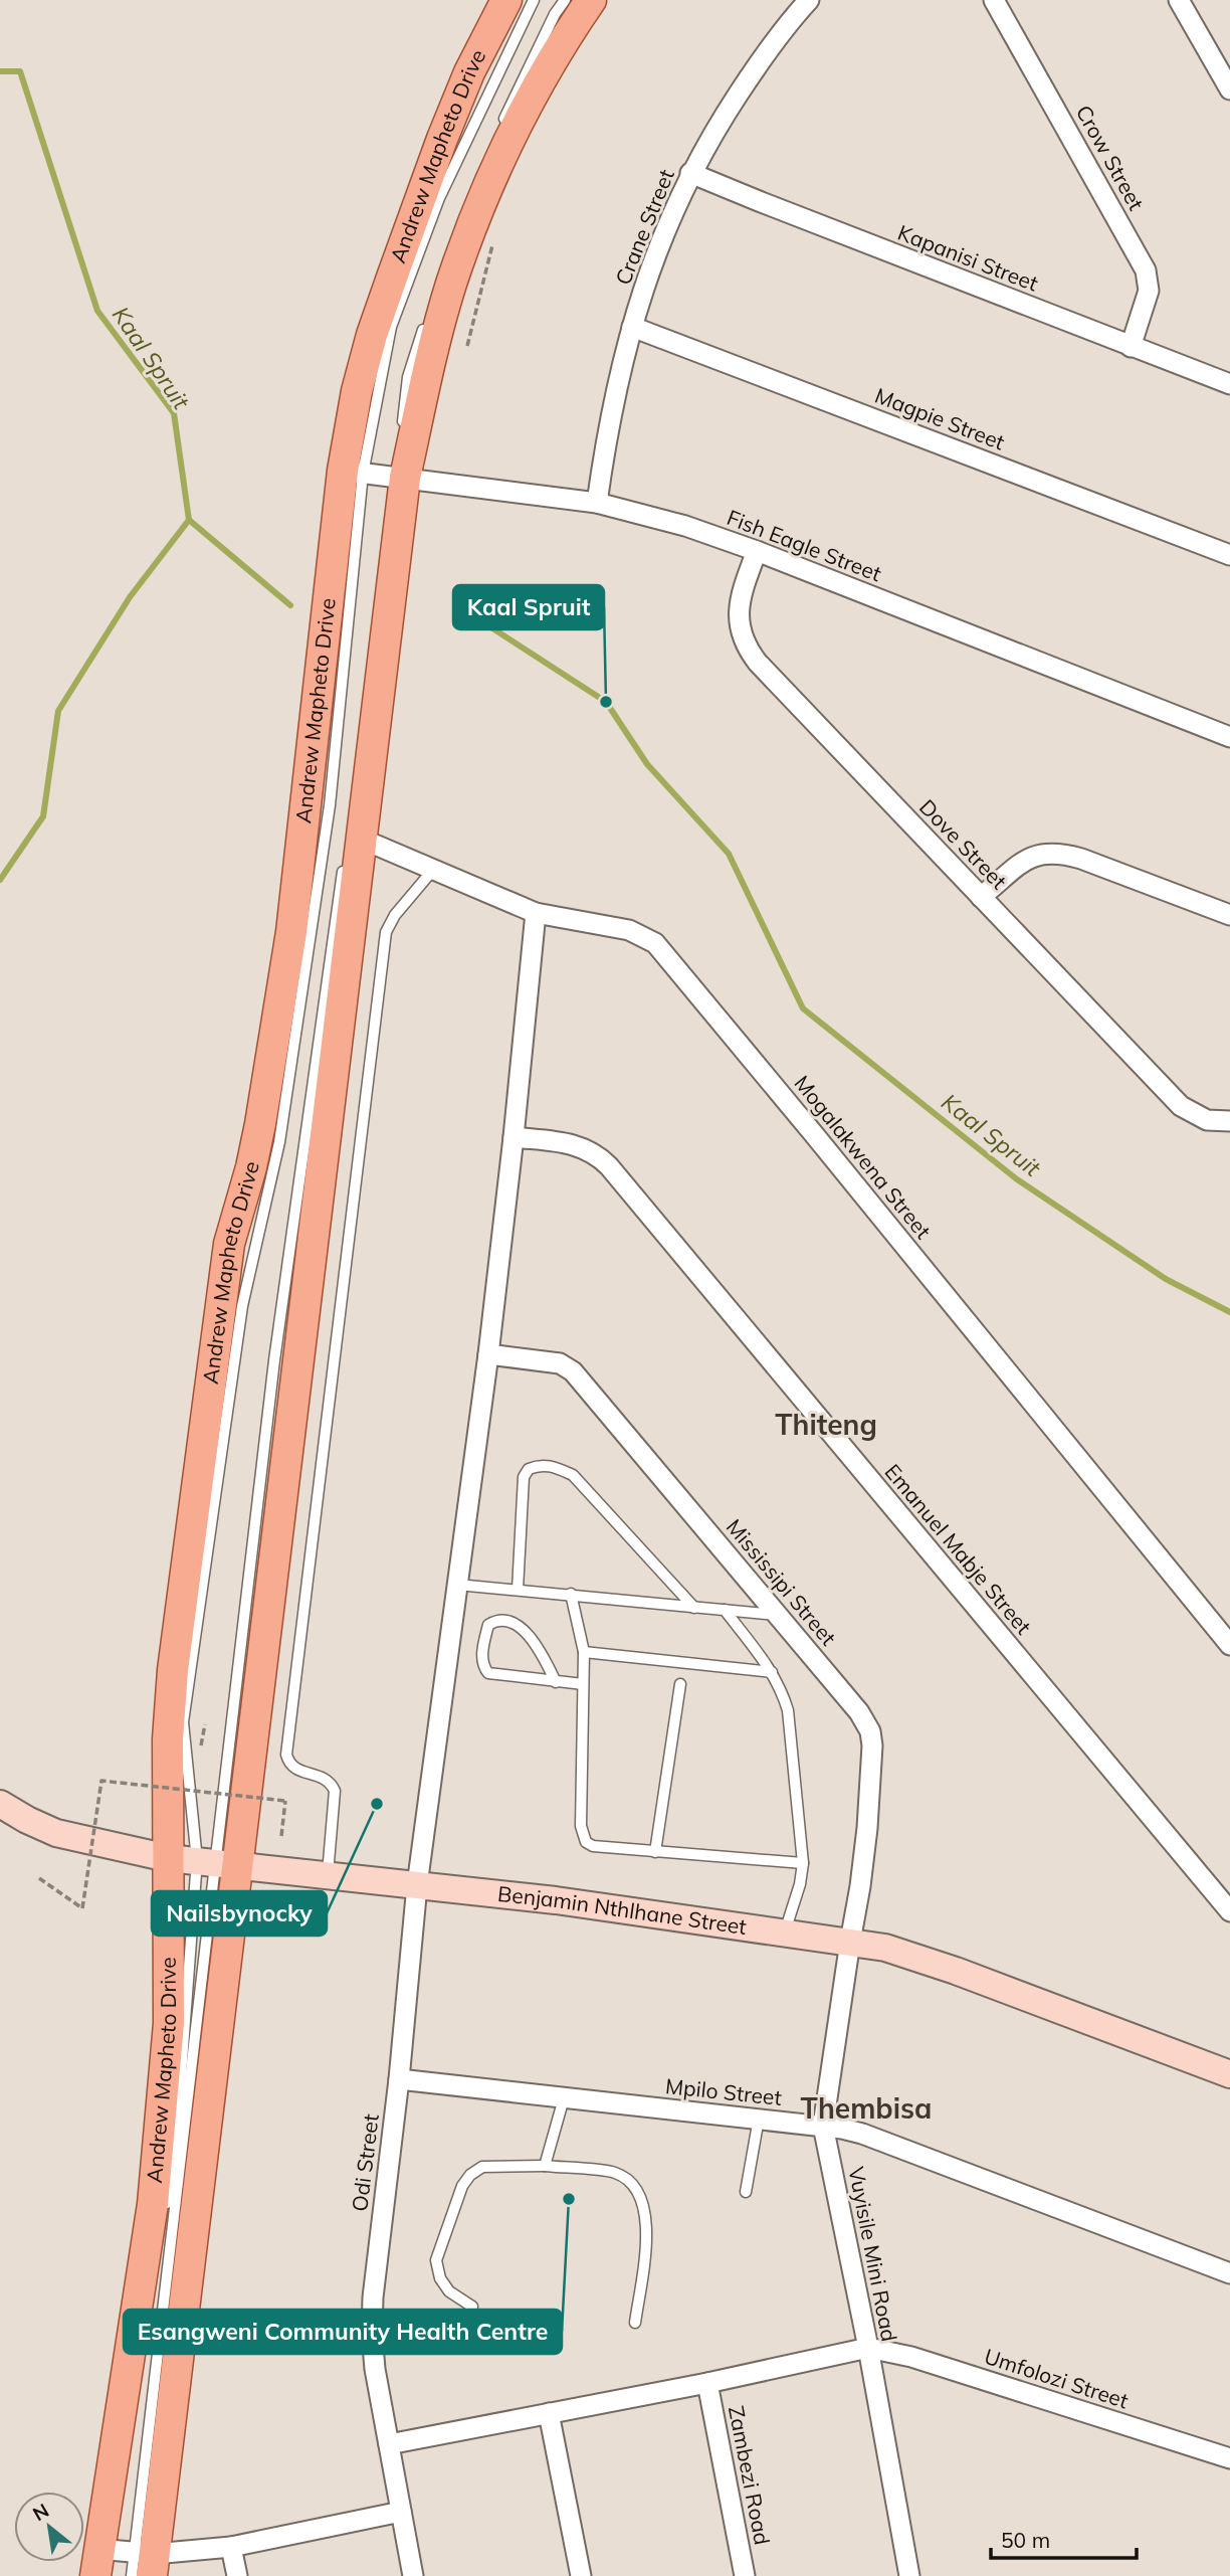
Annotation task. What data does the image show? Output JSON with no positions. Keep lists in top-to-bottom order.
{
  "streets": {
    "main road": ["Andrew Mapheto Drive"],
    "street": [
      "Crow Street",
      "Crane Street",
      "Kapanisi Street",
      "Magpie Street",
      "Fish Eagle Street",
      "Dove Street",
      "Mogalakwena Street",
      "Emanuel Mabje Street",
      "Mississipi Street",
      "Benjamin Nthlhane Street",
      "Mpilo Street",
      "Odi Street",
      "Vuyisile Mini Road",
      "Umfolozi Street",
      "Zambezi Road"
    ]
  },
  "crossings": [
    ["Andrew Mapheto Drive", "Fish Eagle Street"],
    ["Andrew Mapheto Drive", "Mogalakwena Street"],
    ["Andrew Mapheto Drive", "Benjamin Nthlhane Street"],
    ["Crow Street", "Kapanisi Street"],
    ["Crane Street", "Kapanisi Street"],
    ["Crane Street", "Magpie Street"],
    ["Crane Street", "Fish Eagle Street"],
    ["Fish Eagle Street", "Dove Street"],
    ["Mogalakwena Street", "Odi Street"],
    ["Emanuel Mabje Street", "Odi Street"],
    ["Mississipi Street", "Benjamin Nthlhane Street"],
    ["Mississipi Street", "Odi Street"],
    ["Mississipi Street", "Vuyisile Mini Road"],
    ["Benjamin Nthlhane Street", "Odi Street"],
    ["Benjamin Nthlhane Street", "Vuyisile Mini Road"],
    ["Mpilo Street", "Odi Street"],
    ["Mpilo Street", "Vuyisile Mini Road"],
    ["Vuyisile Mini Road", "Umfolozi Street"]
  ],
  "districts": ["Thiteng", "Thembisa"],
  "water": ["Kaal Spruit"],
  "places": ["Kaal Spruit", "Nailsbynocky", "Esangweni Community Health Centre"],
  "scale_bar": "50 m",
  "north": "top left"
}
